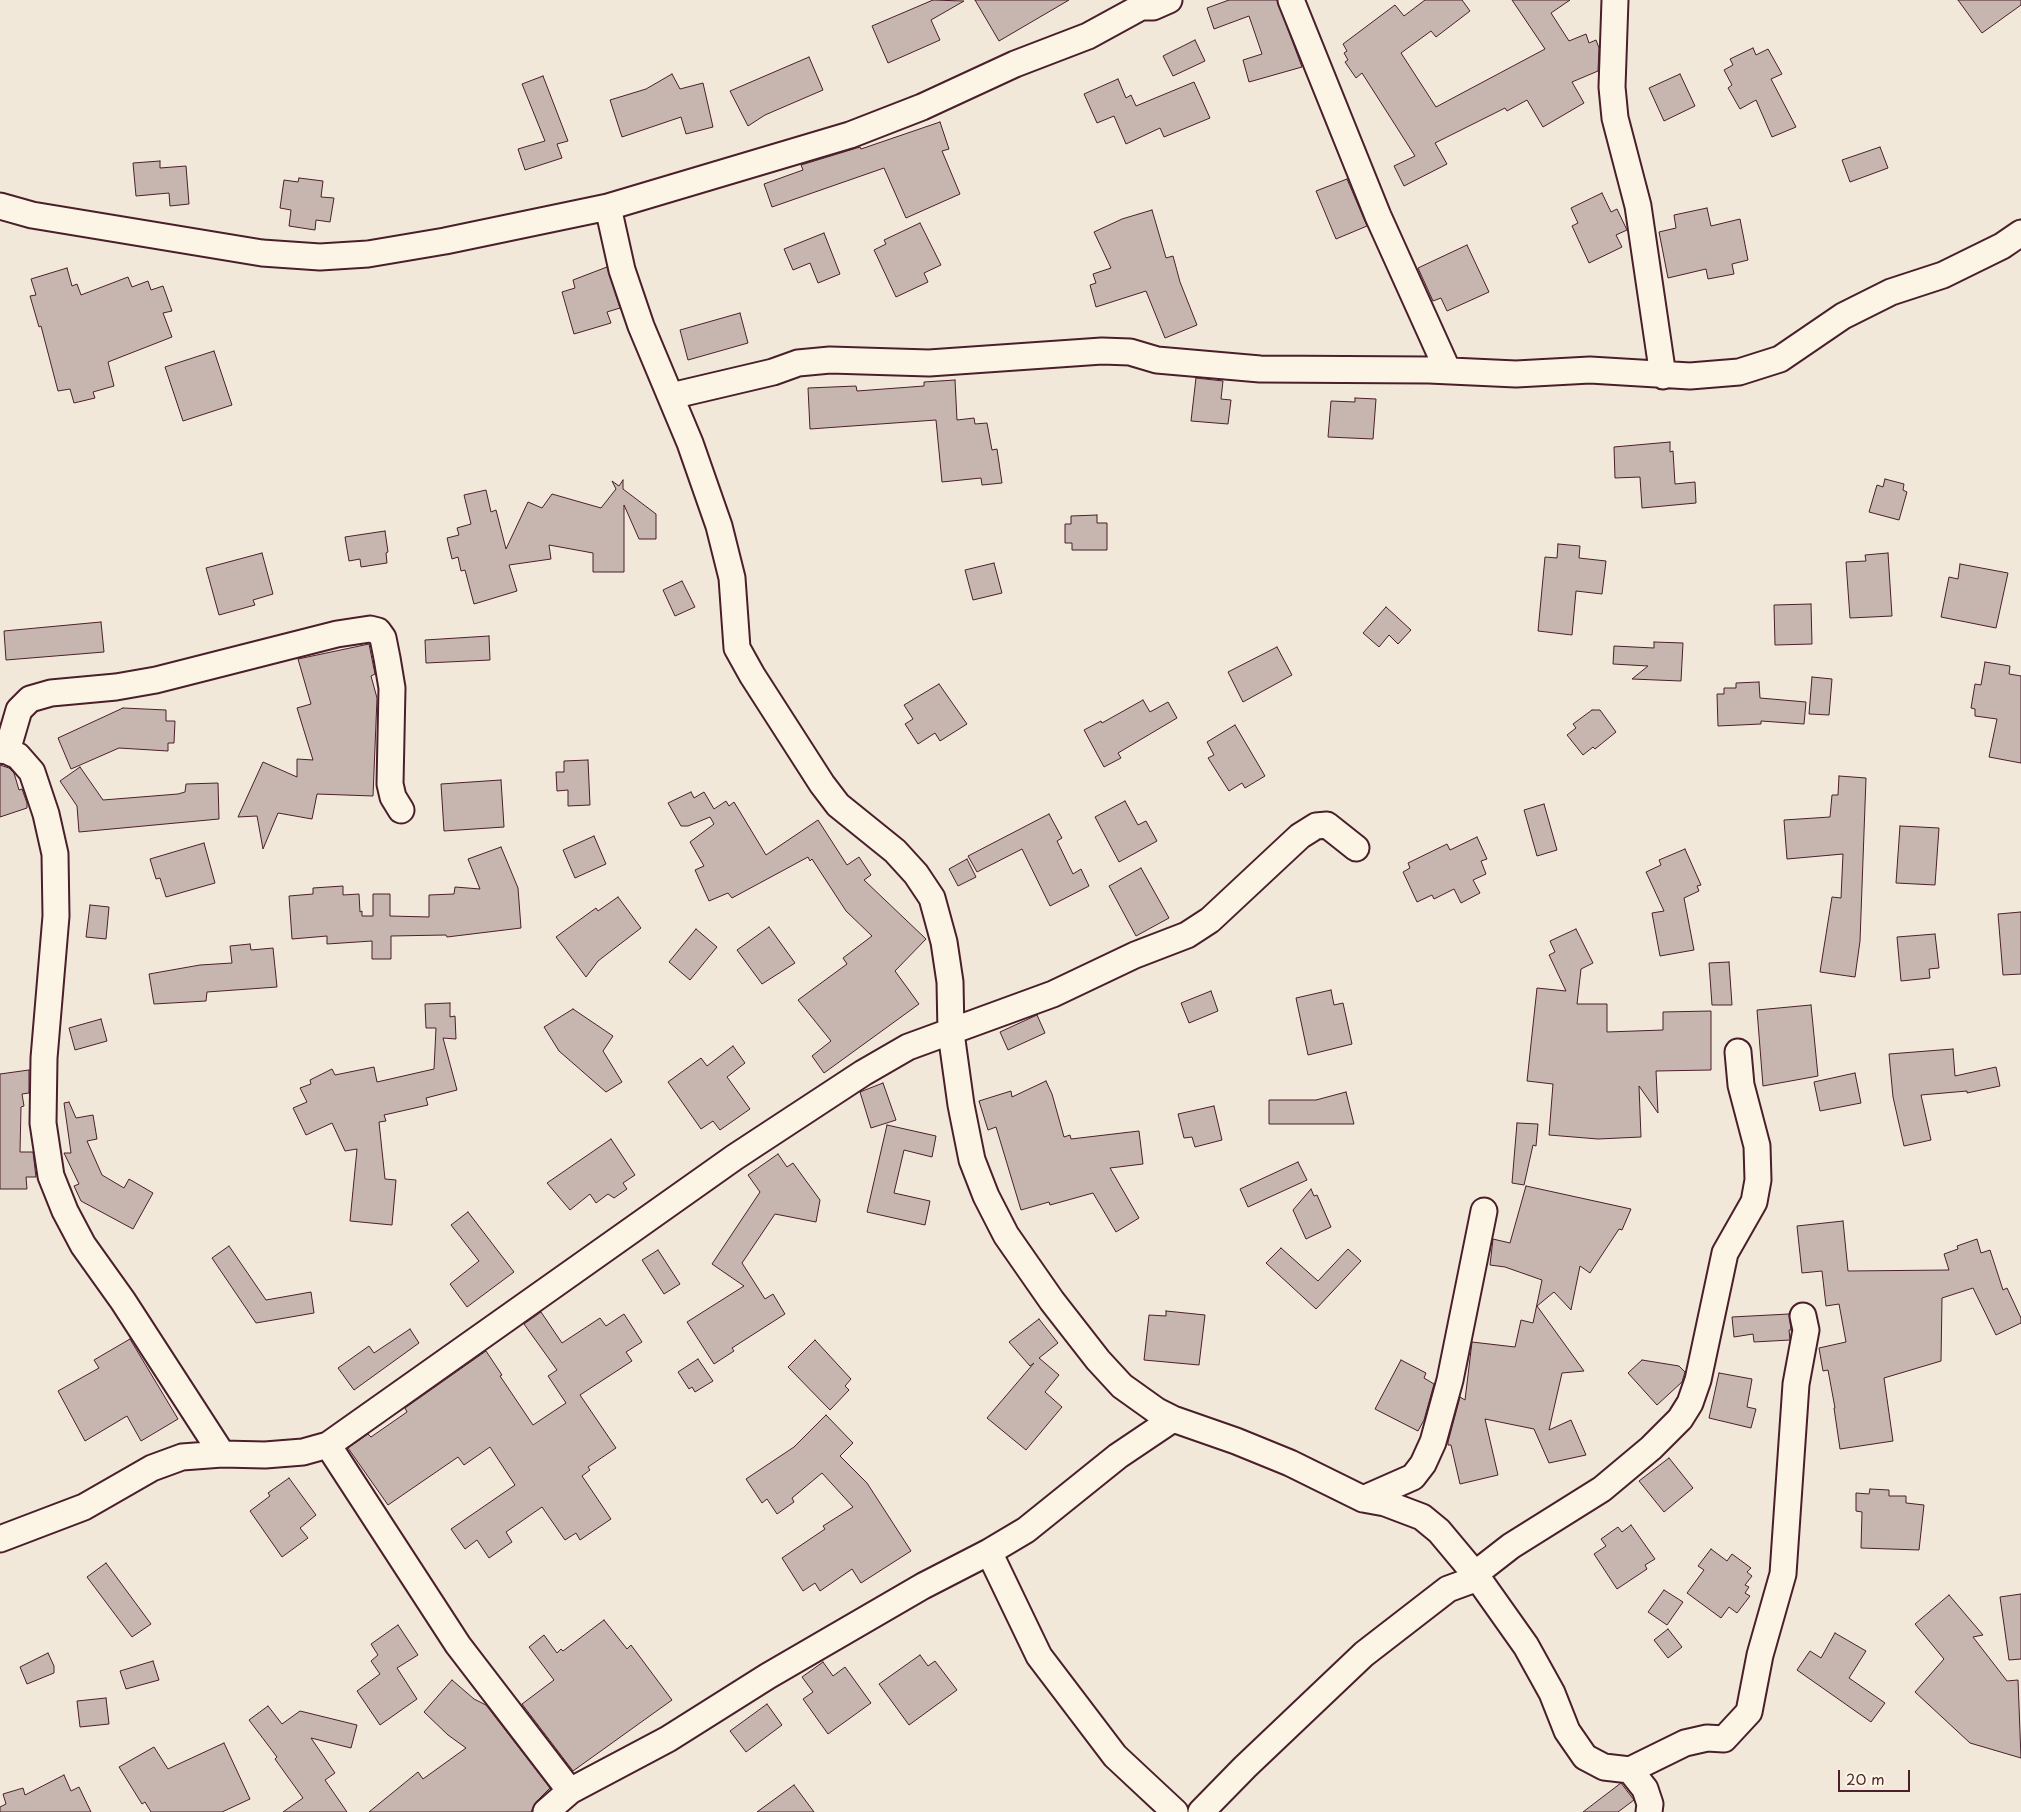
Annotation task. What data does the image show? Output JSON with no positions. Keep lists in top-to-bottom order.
{
  "scale_bar": "20 m"
}
